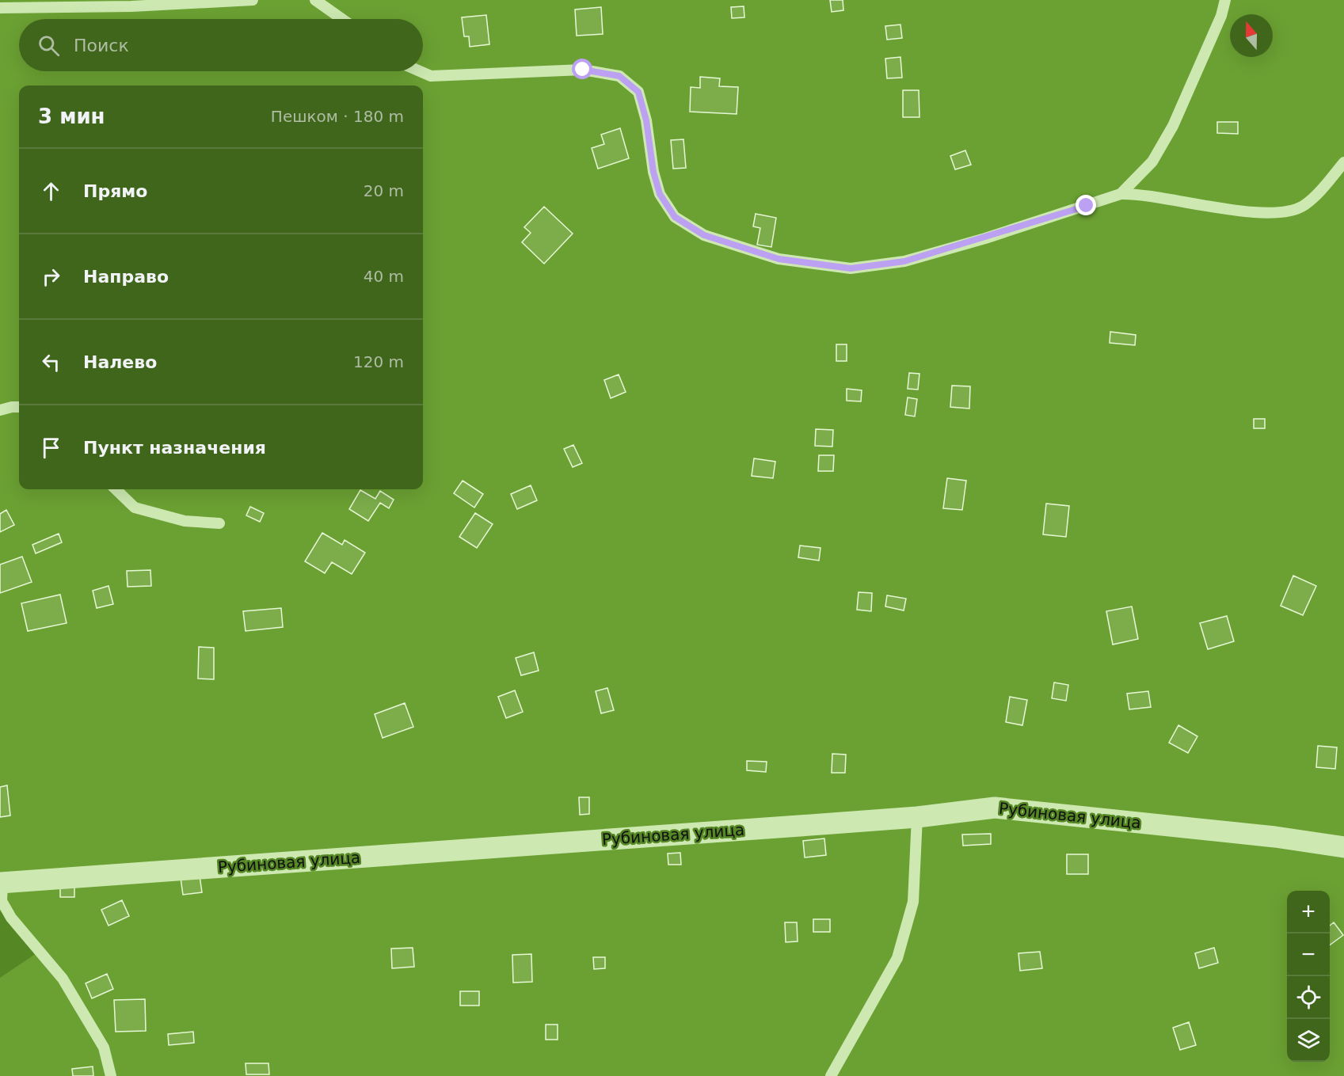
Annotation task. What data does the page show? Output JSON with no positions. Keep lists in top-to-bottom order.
{
  "streets": {
    "street": ["Рубиновая улица"]
  },
  "north": "top",
  "page": {
    "search": "Поиск",
    "heading": ["3 мин", "Пешком · 180 m"],
    "list": [
      ["Прямо", "20 m"],
      ["Направо", "40 m"],
      ["Налево", "120 m"],
      "Пункт назначения"
    ],
    "map_buttons": ["+", "−"]
  }
}
